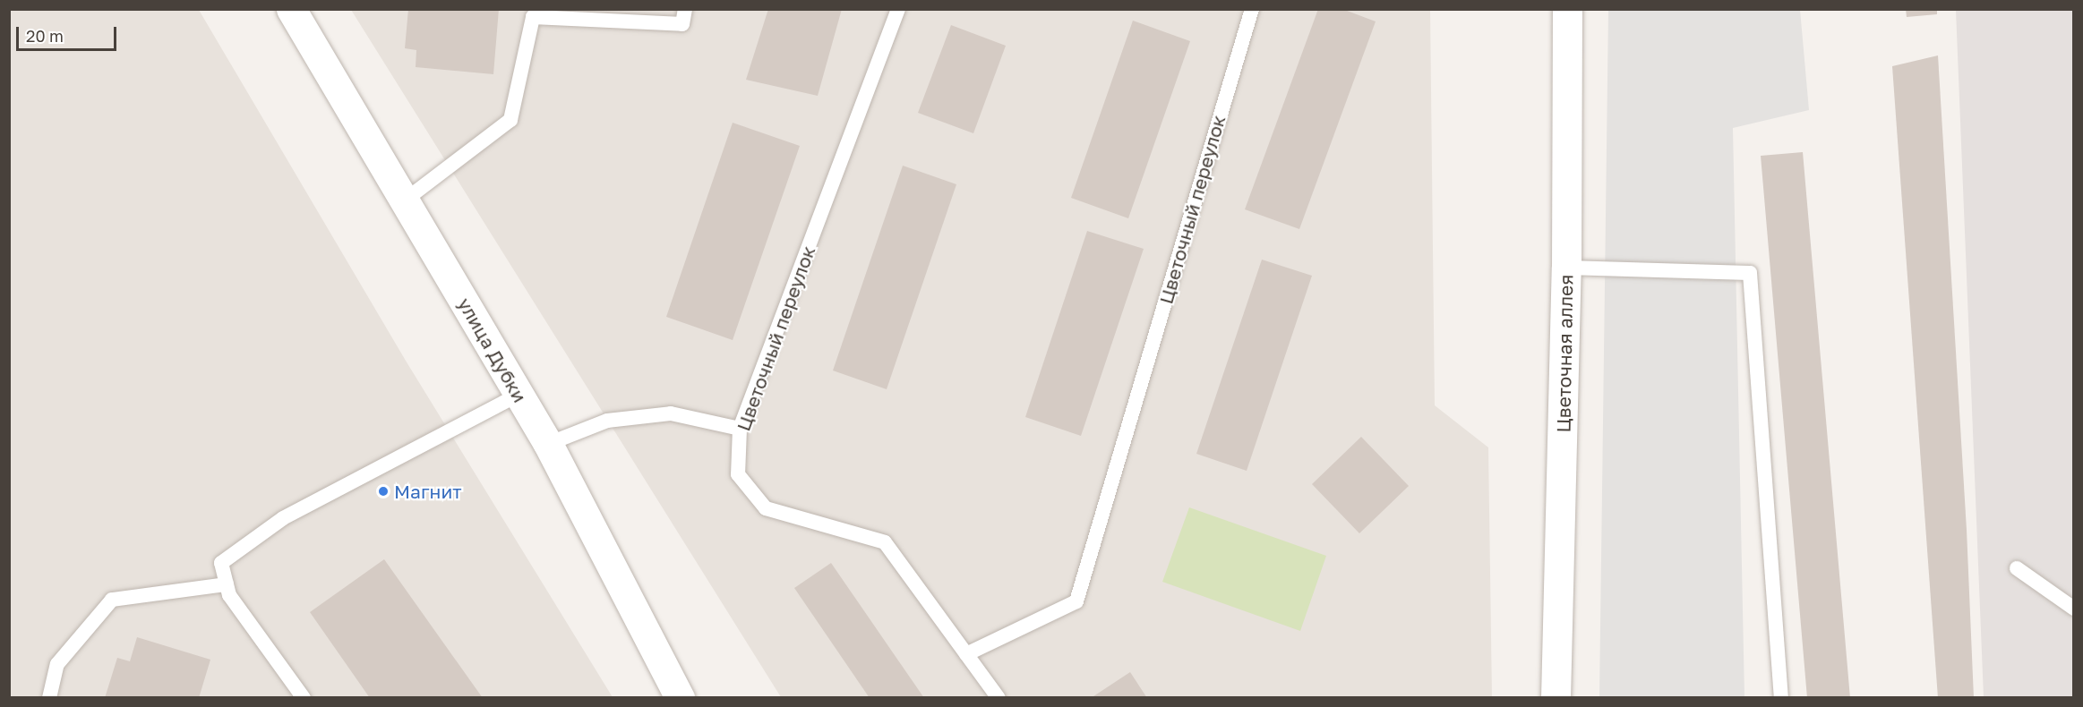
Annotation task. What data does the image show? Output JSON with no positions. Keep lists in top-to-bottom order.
{
  "streets": {
    "street": ["улица Дубки", "Цветочная аллея"],
    "lane": ["Цветочный переулок"]
  },
  "places": ["Магнит"],
  "scale_bar": "20 m"
}
